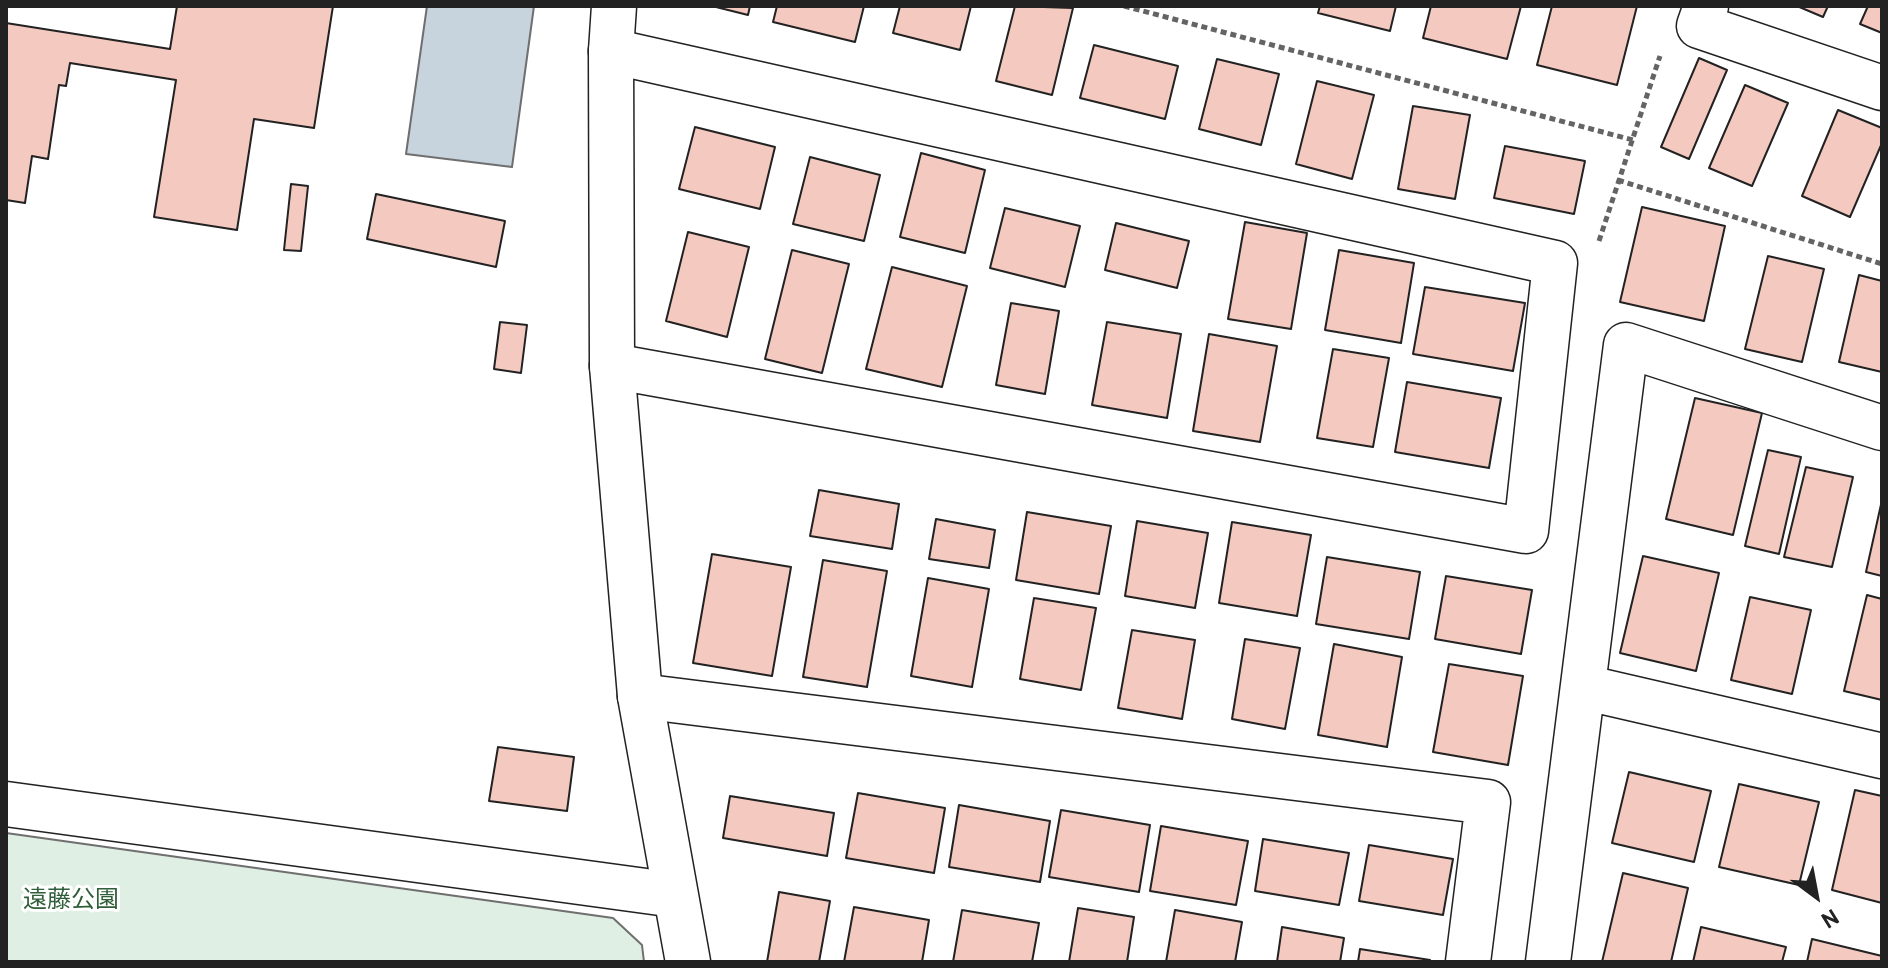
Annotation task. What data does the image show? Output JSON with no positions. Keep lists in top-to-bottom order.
{
  "parks": ["遠藤公園"],
  "north": "bottom right"
}
